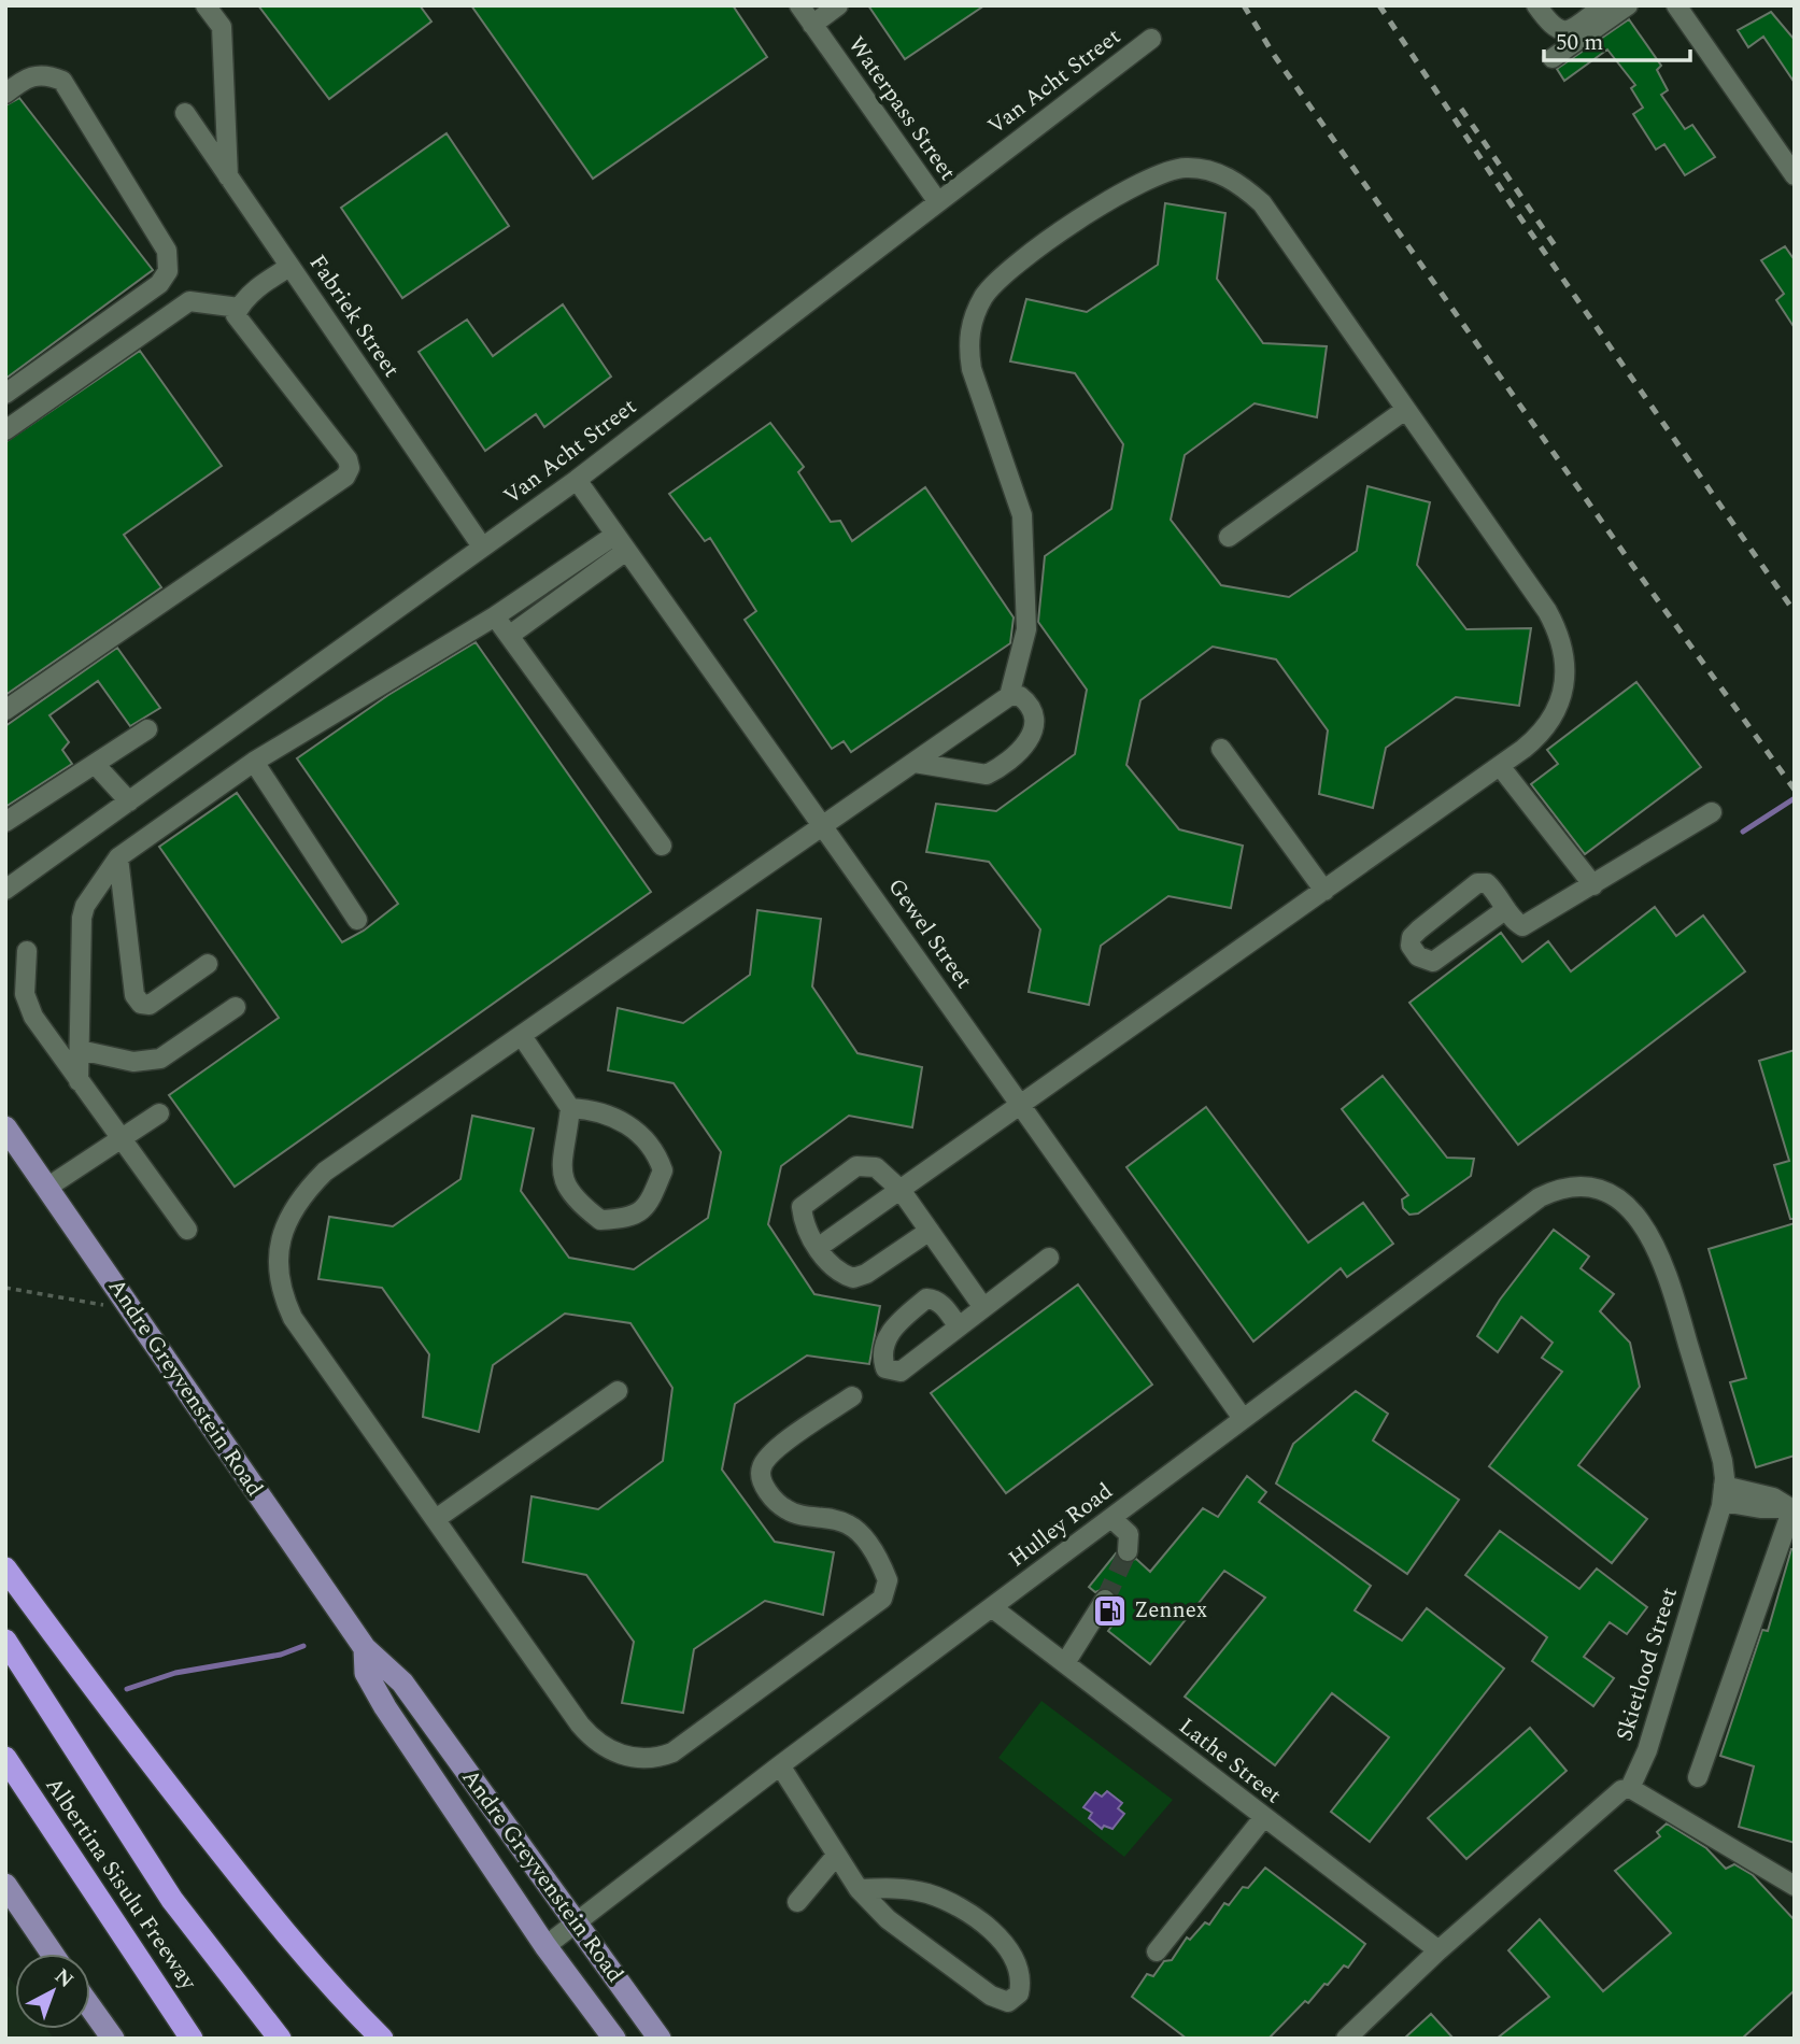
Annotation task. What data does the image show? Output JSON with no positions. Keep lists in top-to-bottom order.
{
  "streets": {
    "highway": ["Albertina Sisulu Freeway"],
    "main road": ["Andre Greyvenstein Road"],
    "street": [
      "Van Acht Street",
      "Waterpass Street",
      "Fabriek Street",
      "Gewel Street",
      "Hulley Road",
      "Skietlood Street",
      "Lathe Street"
    ]
  },
  "crossings": [
    ["Van Acht Street", "Waterpass Street"],
    ["Van Acht Street", "Fabriek Street"],
    ["Van Acht Street", "Gewel Street"],
    ["Gewel Street", "Hulley Road"],
    ["Andre Greyvenstein Road", "Hulley Road"],
    ["Hulley Road", "Skietlood Street"],
    ["Hulley Road", "Lathe Street"]
  ],
  "places": {
    "fuel station": ["Zennex"]
  },
  "scale_bar": "50 m",
  "north": "top right"
}
